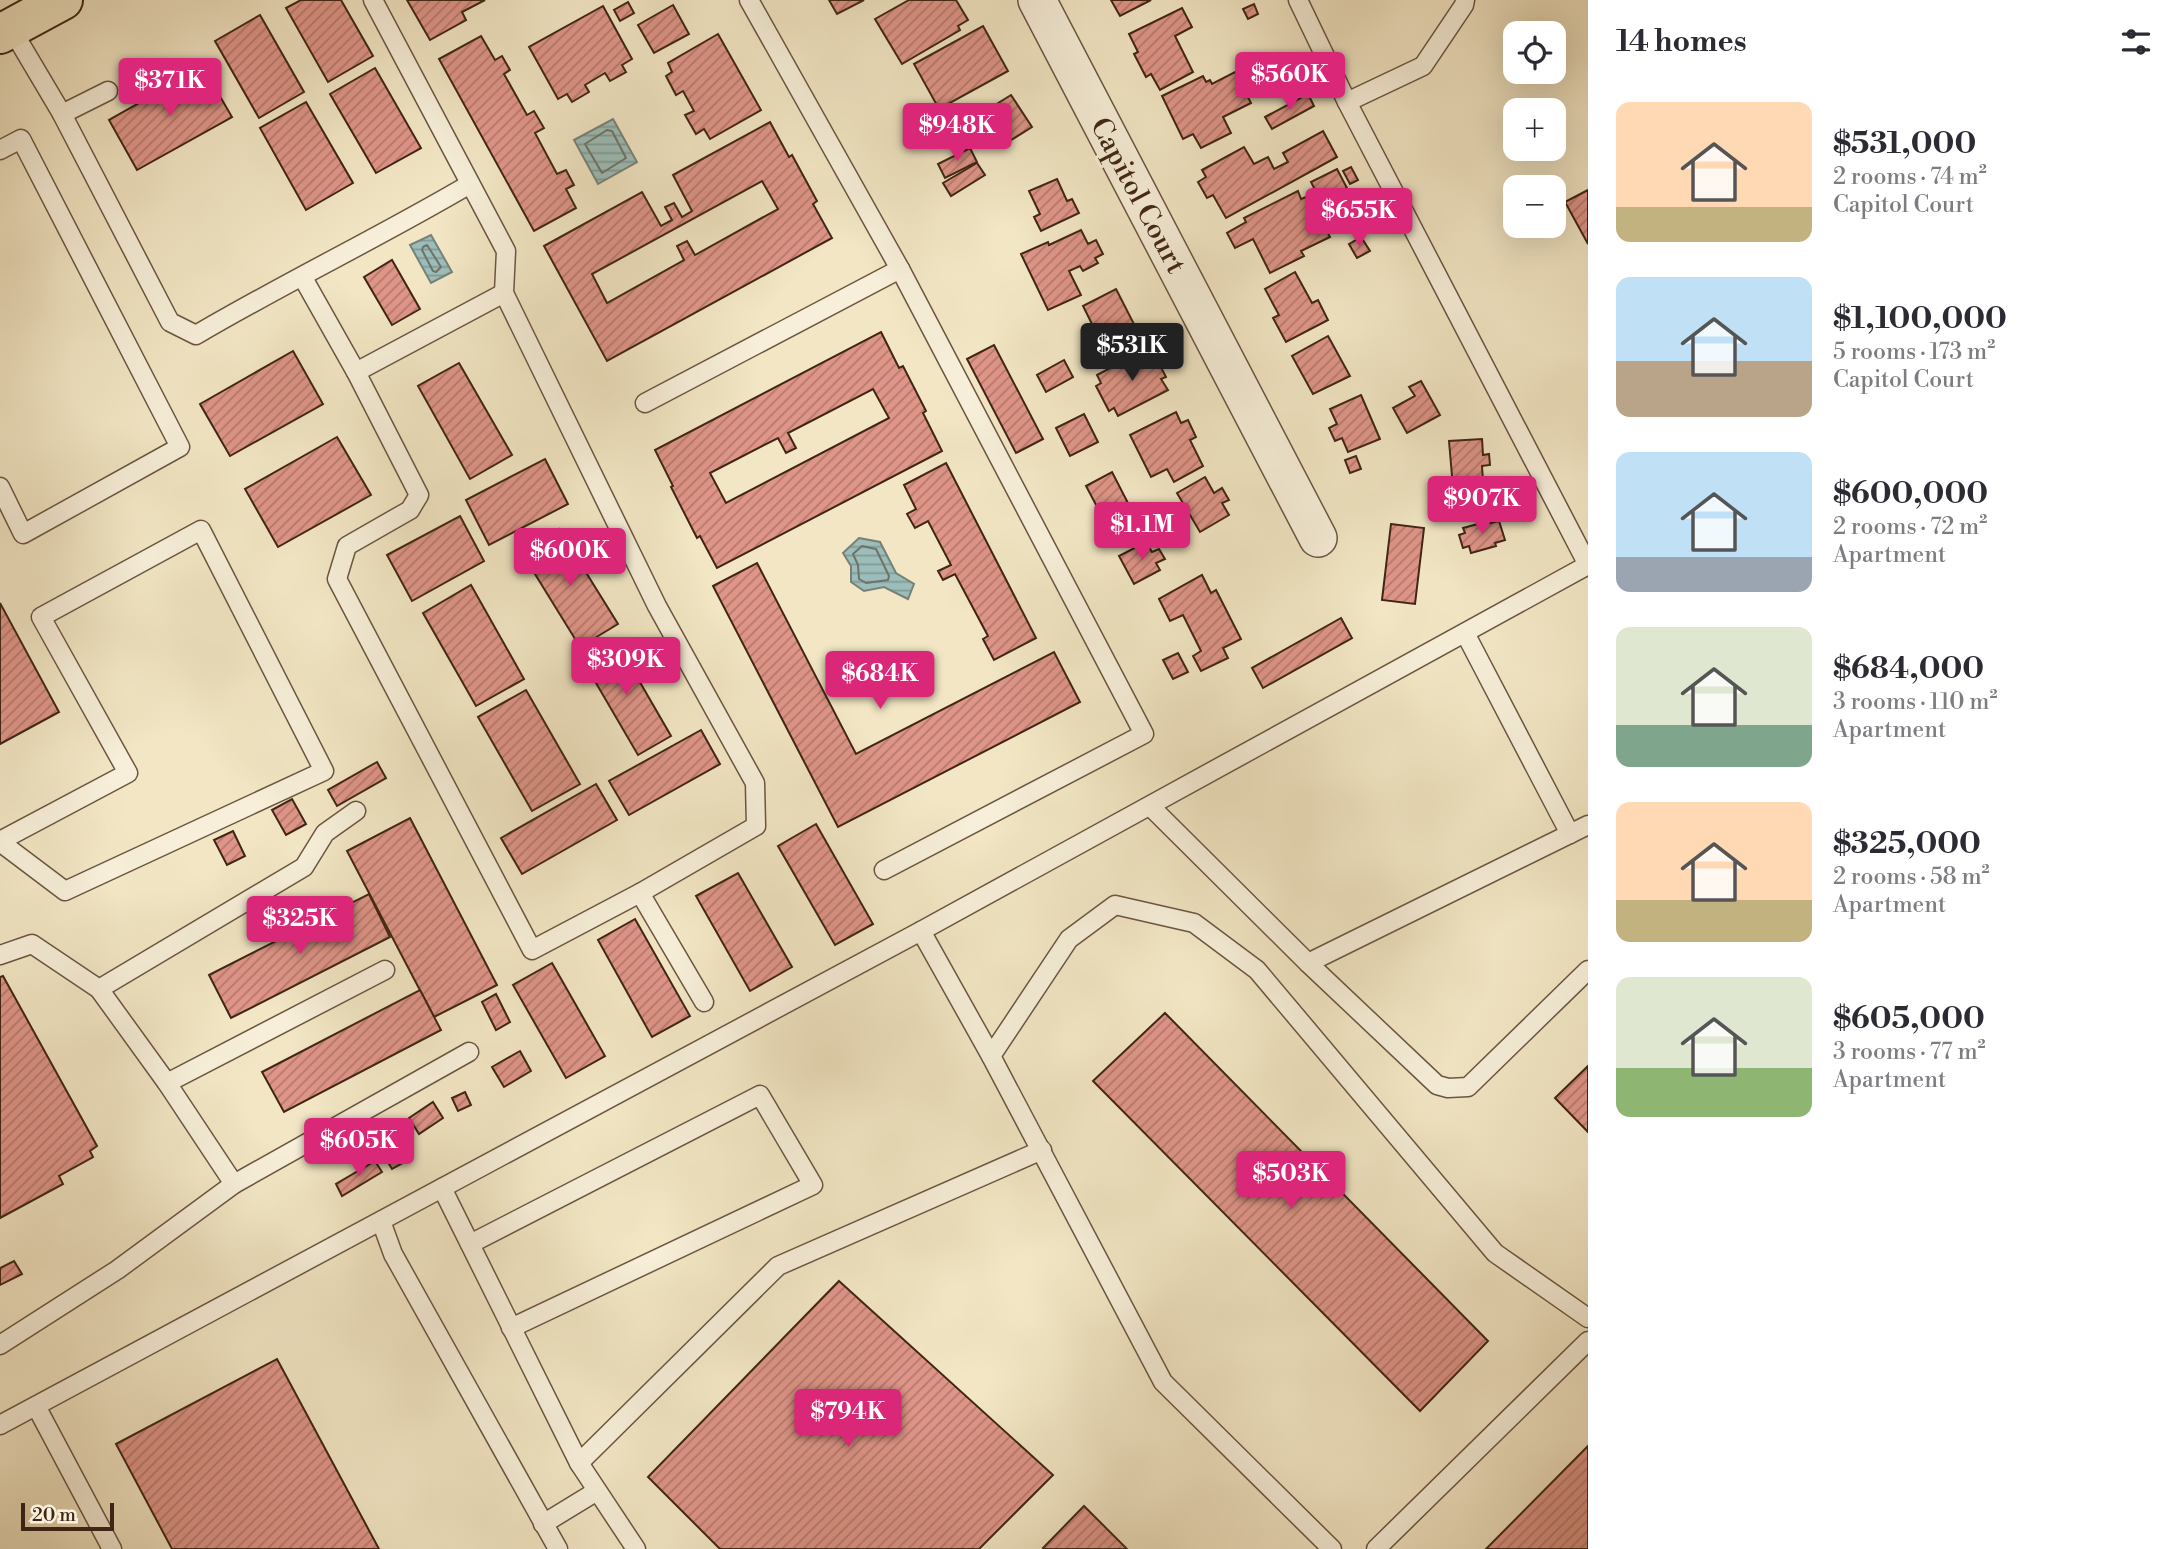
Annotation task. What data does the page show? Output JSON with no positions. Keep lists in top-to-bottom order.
{
  "streets": {
    "street": ["Capitol Court"]
  },
  "scale_bar": "20 m",
  "page": {
    "heading": "14 homes",
    "map_buttons": ["+", "−"],
    "price": [
      "$560K",
      "$371K",
      "$948K",
      "$655K",
      "$531K",
      "$907K",
      "$1.1M",
      "$600K",
      "$309K",
      "$684K",
      "$325K",
      "$605K",
      "$503K",
      "$794K"
    ],
    "list": [
      {
        "name": "$531,000",
        "note": "2 rooms · 74 m² · Capitol Court"
      },
      {
        "name": "$1,100,000",
        "note": "5 rooms · 173 m² · Capitol Court"
      },
      {
        "name": "$600,000",
        "note": "2 rooms · 72 m² · Apartment"
      },
      {
        "name": "$684,000",
        "note": "3 rooms · 110 m² · Apartment"
      },
      {
        "name": "$325,000",
        "note": "2 rooms · 58 m² · Apartment"
      },
      {
        "name": "$605,000",
        "note": "3 rooms · 77 m² · Apartment"
      }
    ],
    "scale": "20 m"
  }
}
